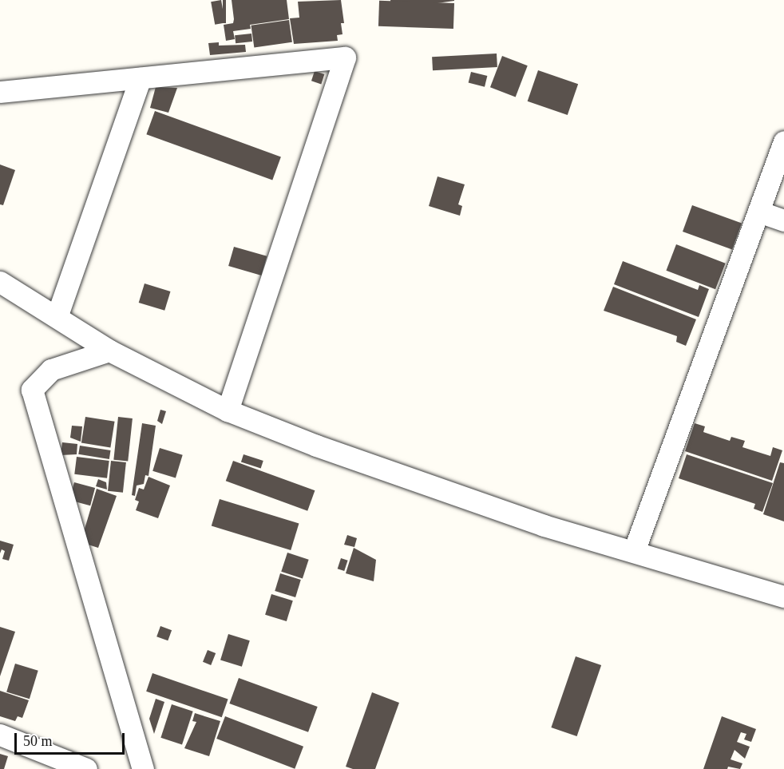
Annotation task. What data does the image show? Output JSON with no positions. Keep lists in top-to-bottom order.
{
  "scale_bar": "50 m"
}
